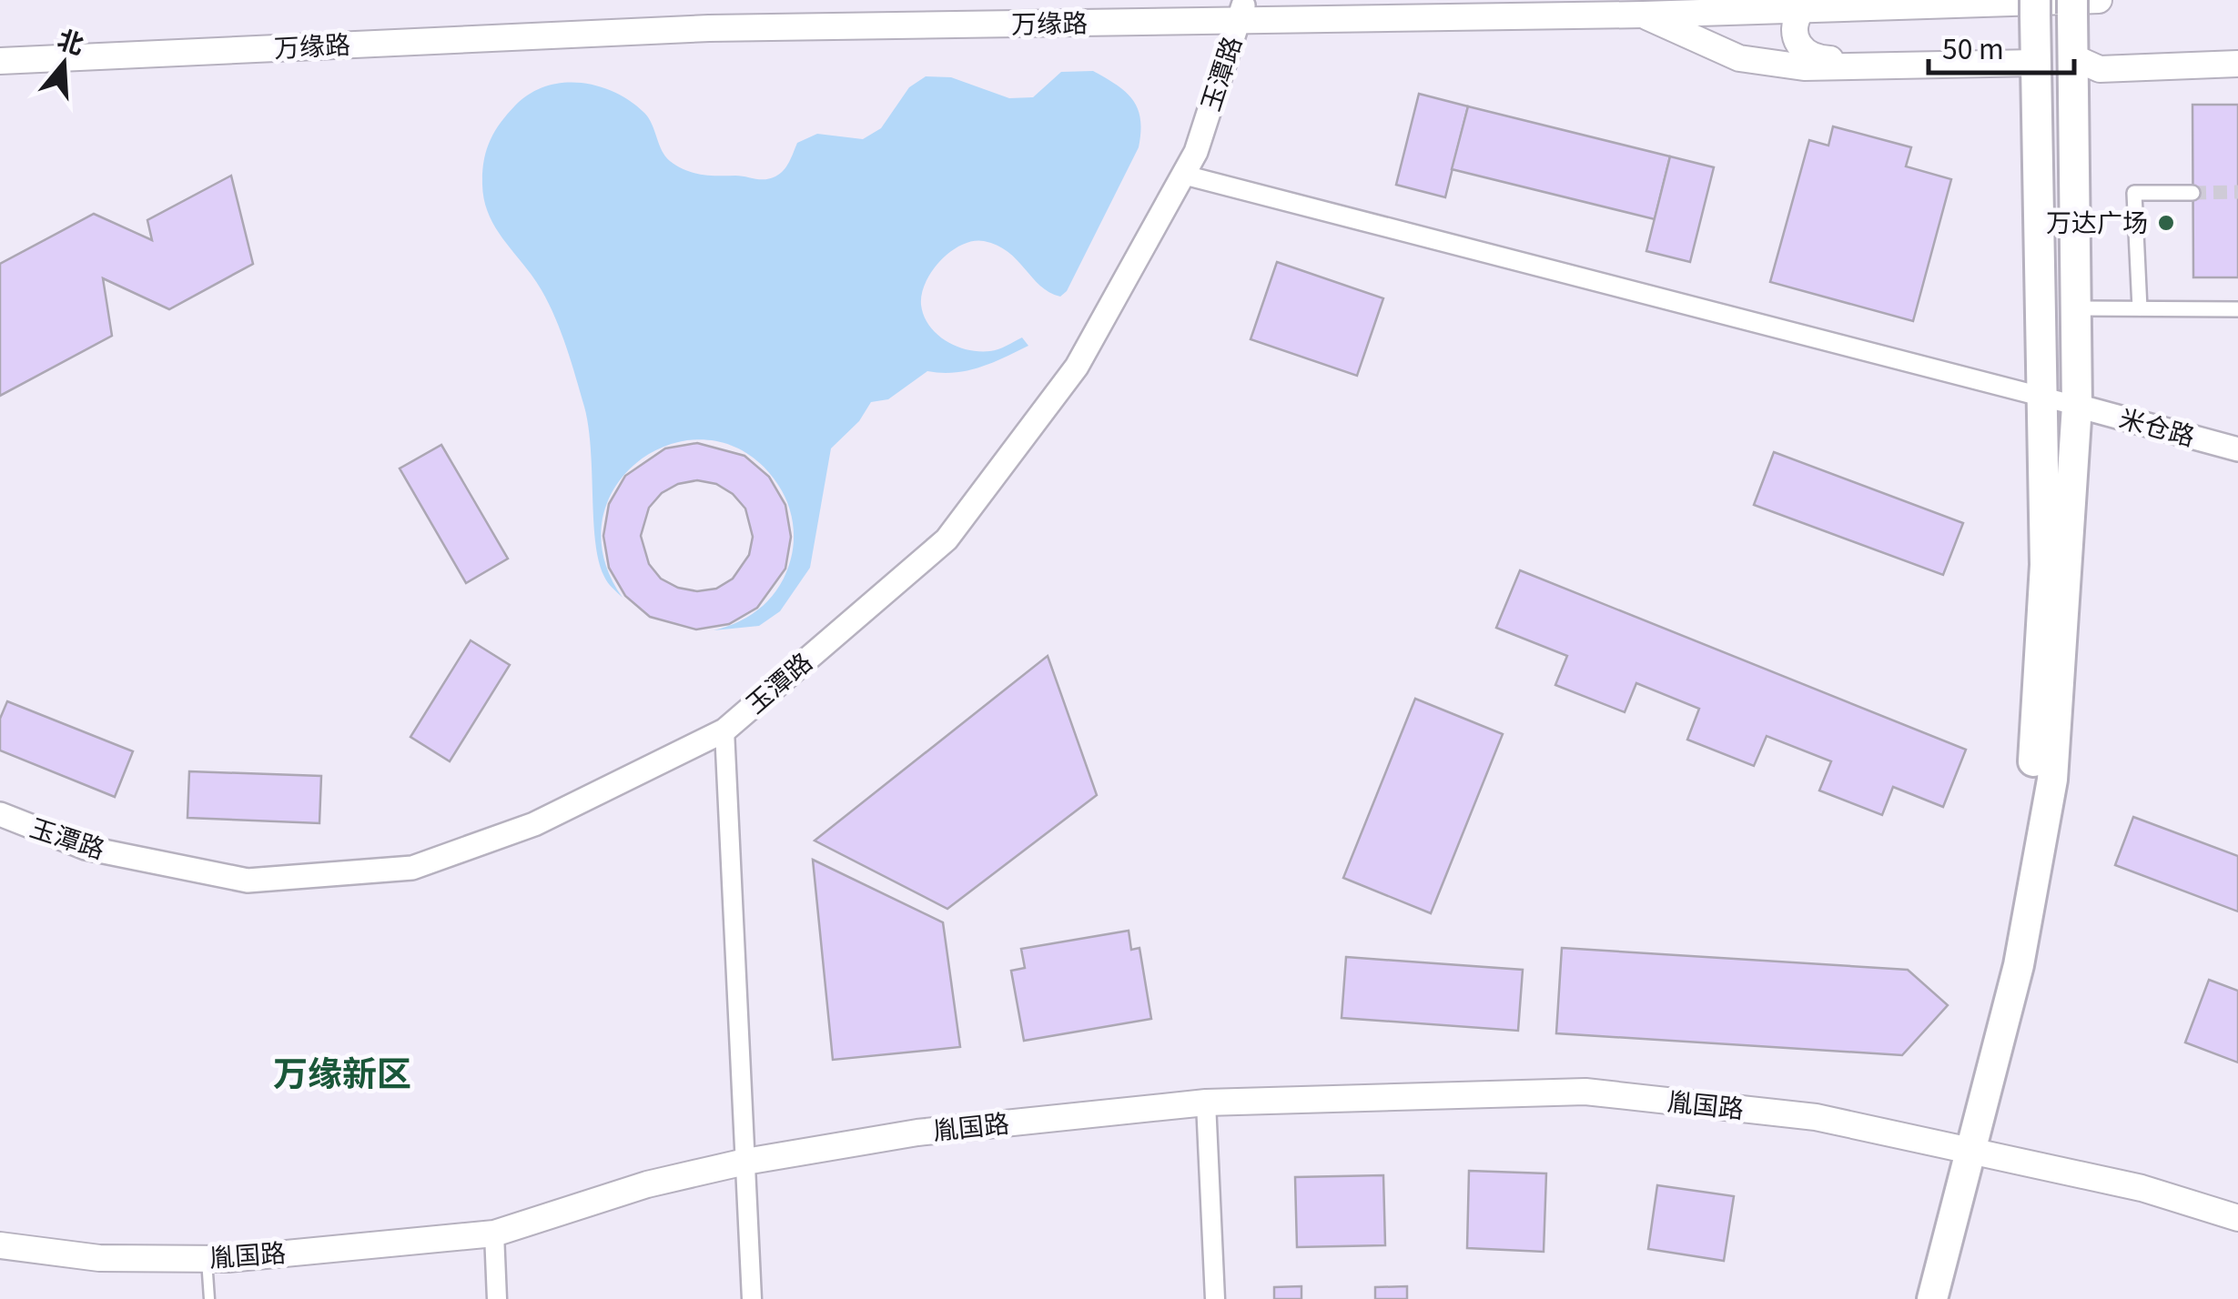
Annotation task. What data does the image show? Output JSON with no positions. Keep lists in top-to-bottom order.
{
  "streets": {
    "main road": ["万缘路", "胤国路"],
    "street": ["玉潭路", "米仓路"]
  },
  "crossings": [
    ["万缘路", "玉潭路"]
  ],
  "districts": ["万缘新区"],
  "places": ["万达广场"],
  "scale_bar": "50 m",
  "north": "top"
}
